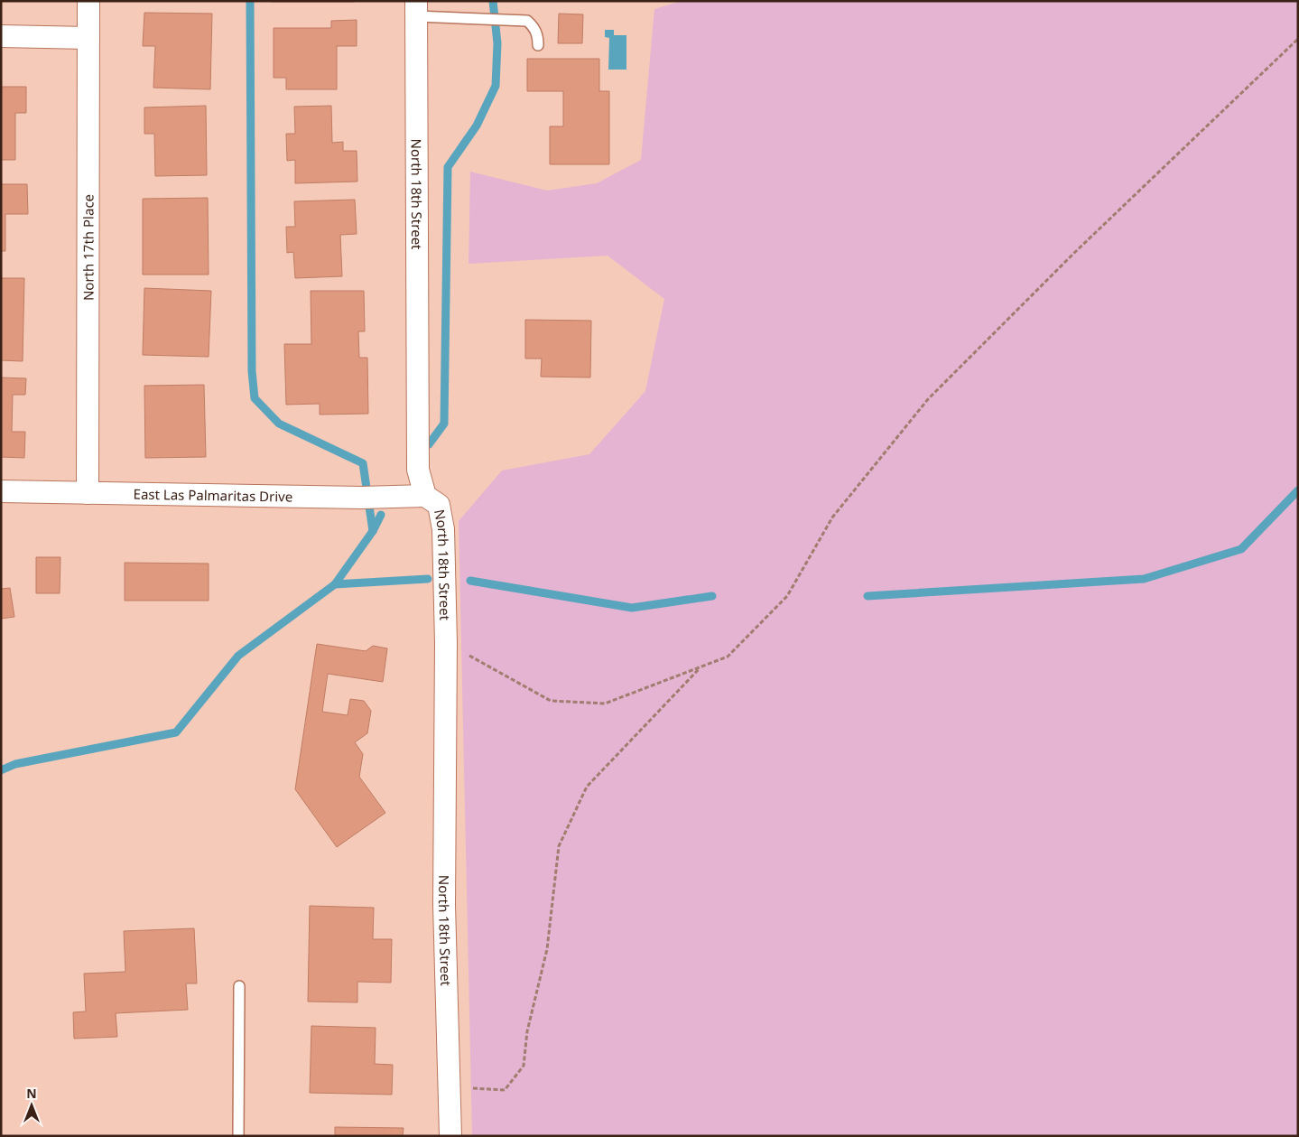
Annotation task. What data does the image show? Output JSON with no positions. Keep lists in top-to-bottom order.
{
  "streets": {
    "street": ["North 18th Street", "North 17th Place", "East Las Palmaritas Drive"]
  },
  "crossings": [
    ["North 18th Street", "East Las Palmaritas Drive"],
    ["North 17th Place", "East Las Palmaritas Drive"]
  ],
  "north": "top"
}
